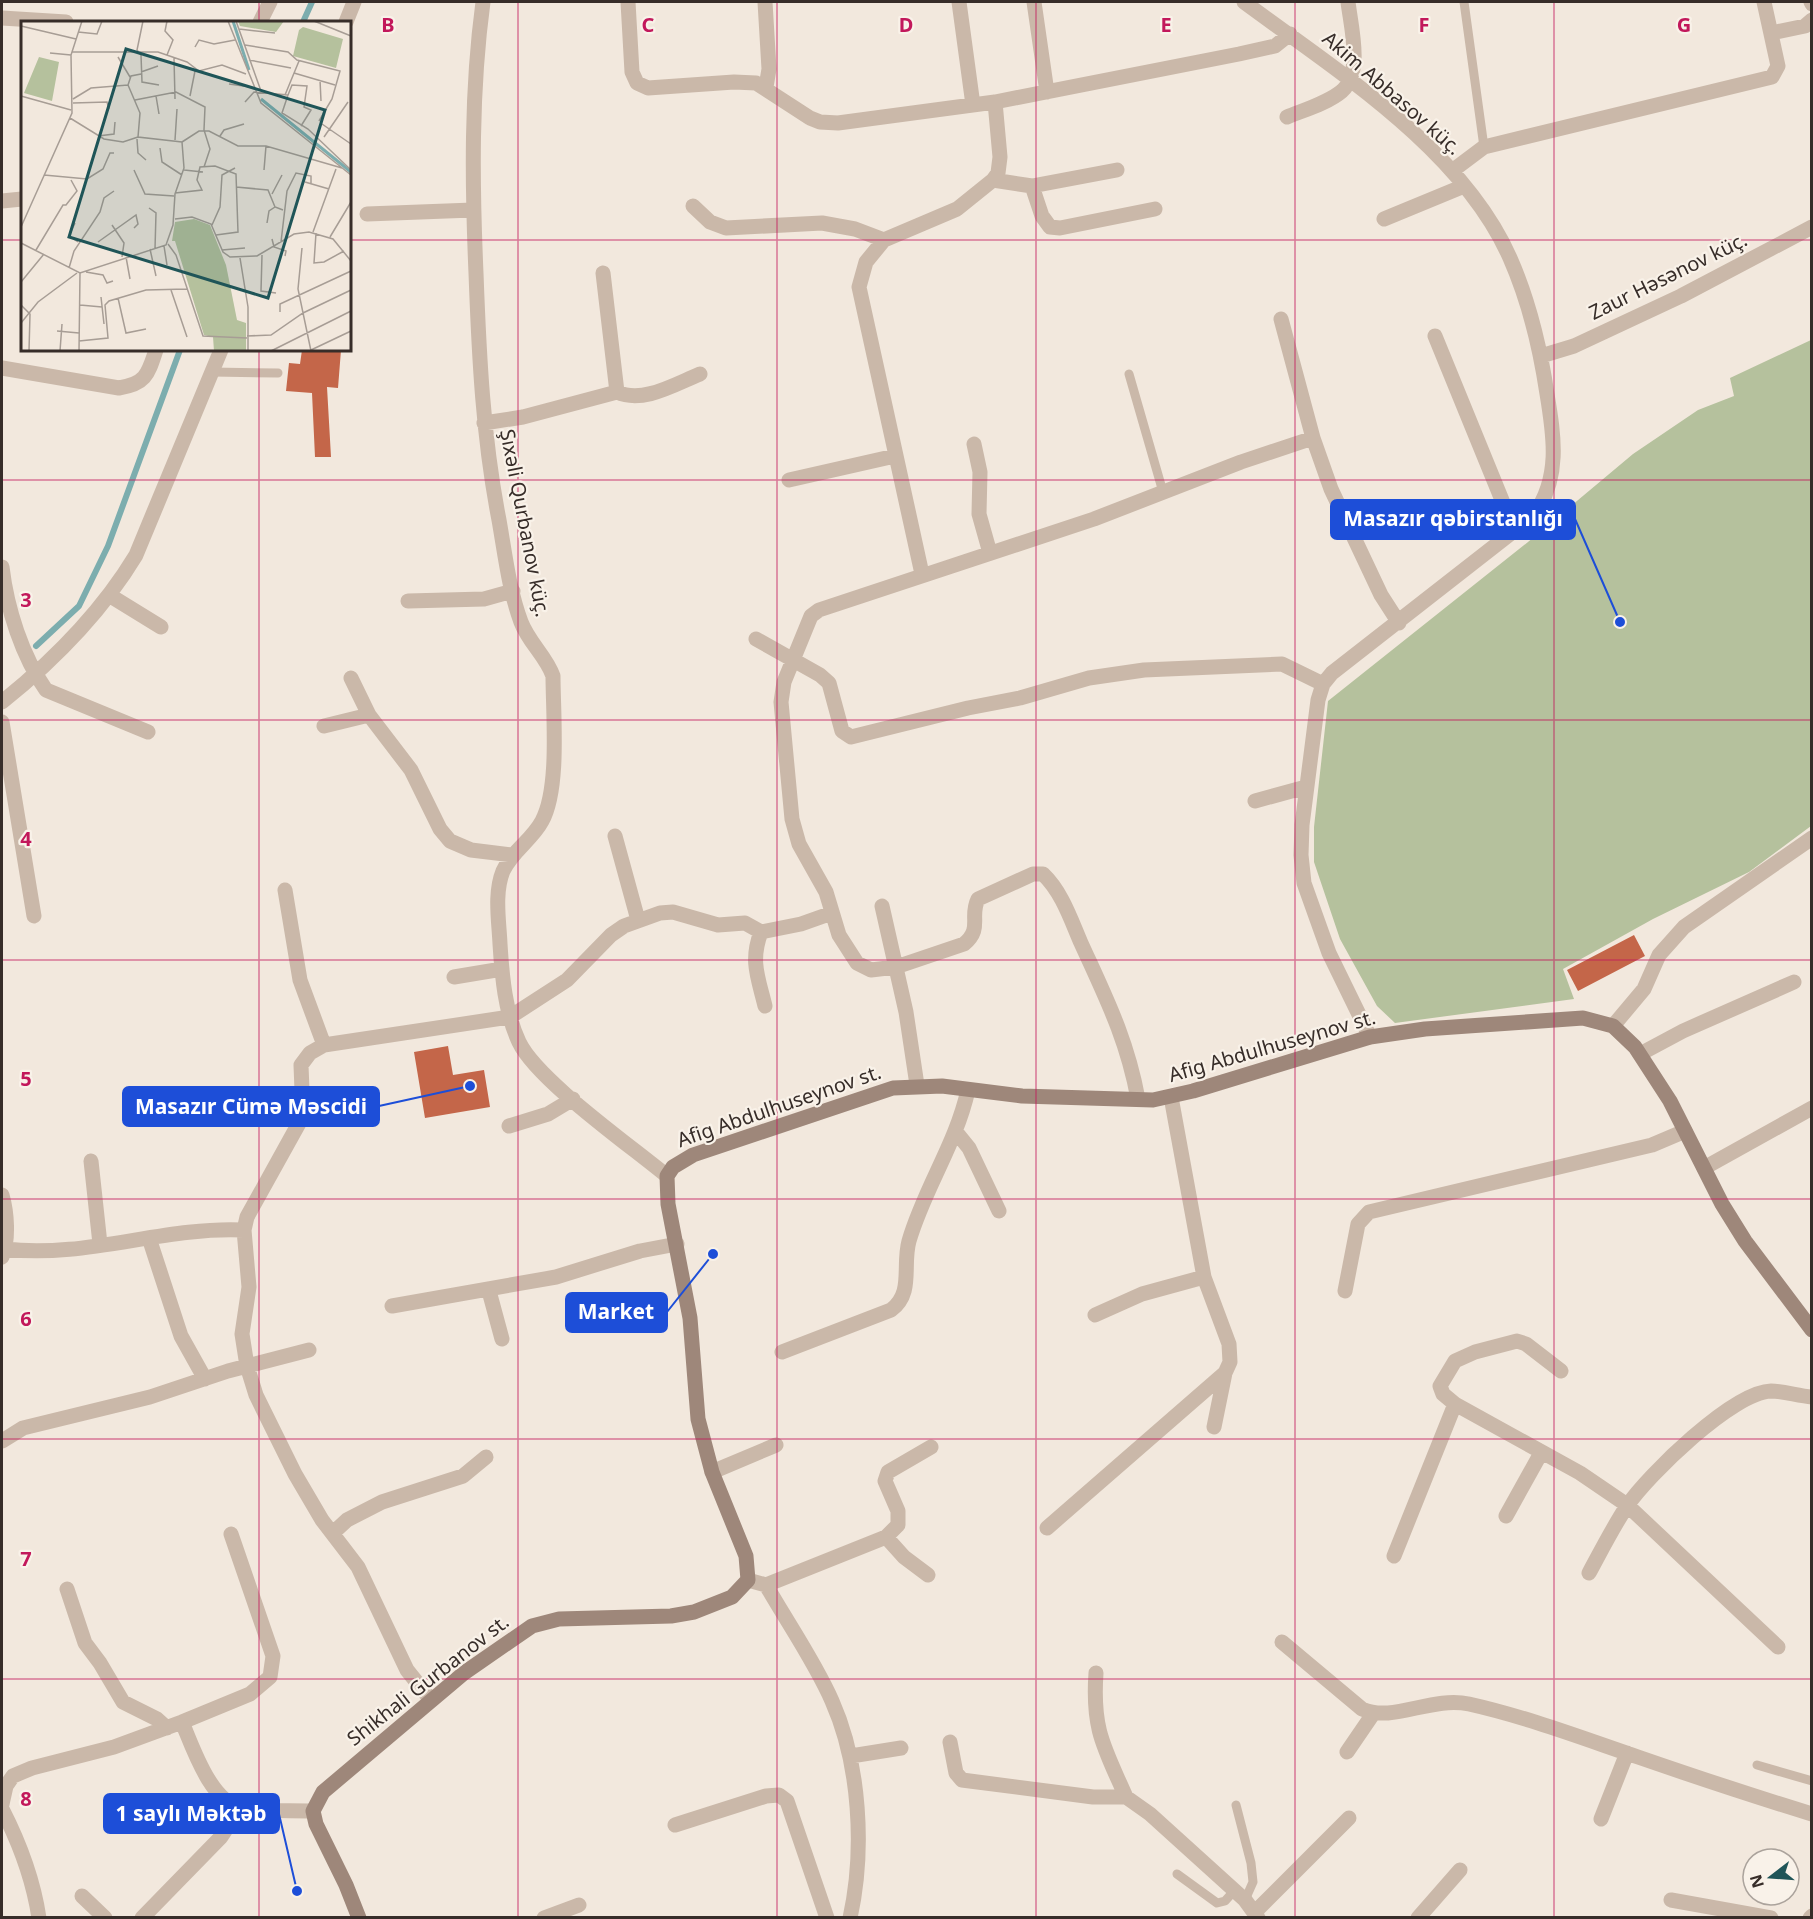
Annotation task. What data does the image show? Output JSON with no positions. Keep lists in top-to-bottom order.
{
  "streets": {
    "street": [
      "Akim Abbasov küç.",
      "Zaur Həsənov küç.",
      "Şıxəli Qurbanov küç.",
      "Afig Abdulhuseynov st.",
      "Shikhali Gurbanov st."
    ]
  },
  "crossings": [
    ["Akim Abbasov küç.", "Zaur Həsənov küç."],
    ["Şıxəli Qurbanov küç.", "Afig Abdulhuseynov st."]
  ],
  "places": [
    "Masazır qəbirstanlığı",
    "Masazır Cümə Məscidi",
    "Market",
    "1 saylı Məktəb"
  ],
  "north": "left",
  "grid": {
    "columns": [
      "B",
      "C",
      "D",
      "E",
      "F",
      "G"
    ],
    "rows": [
      "3",
      "4",
      "5",
      "6",
      "7",
      "8"
    ]
  }
}
